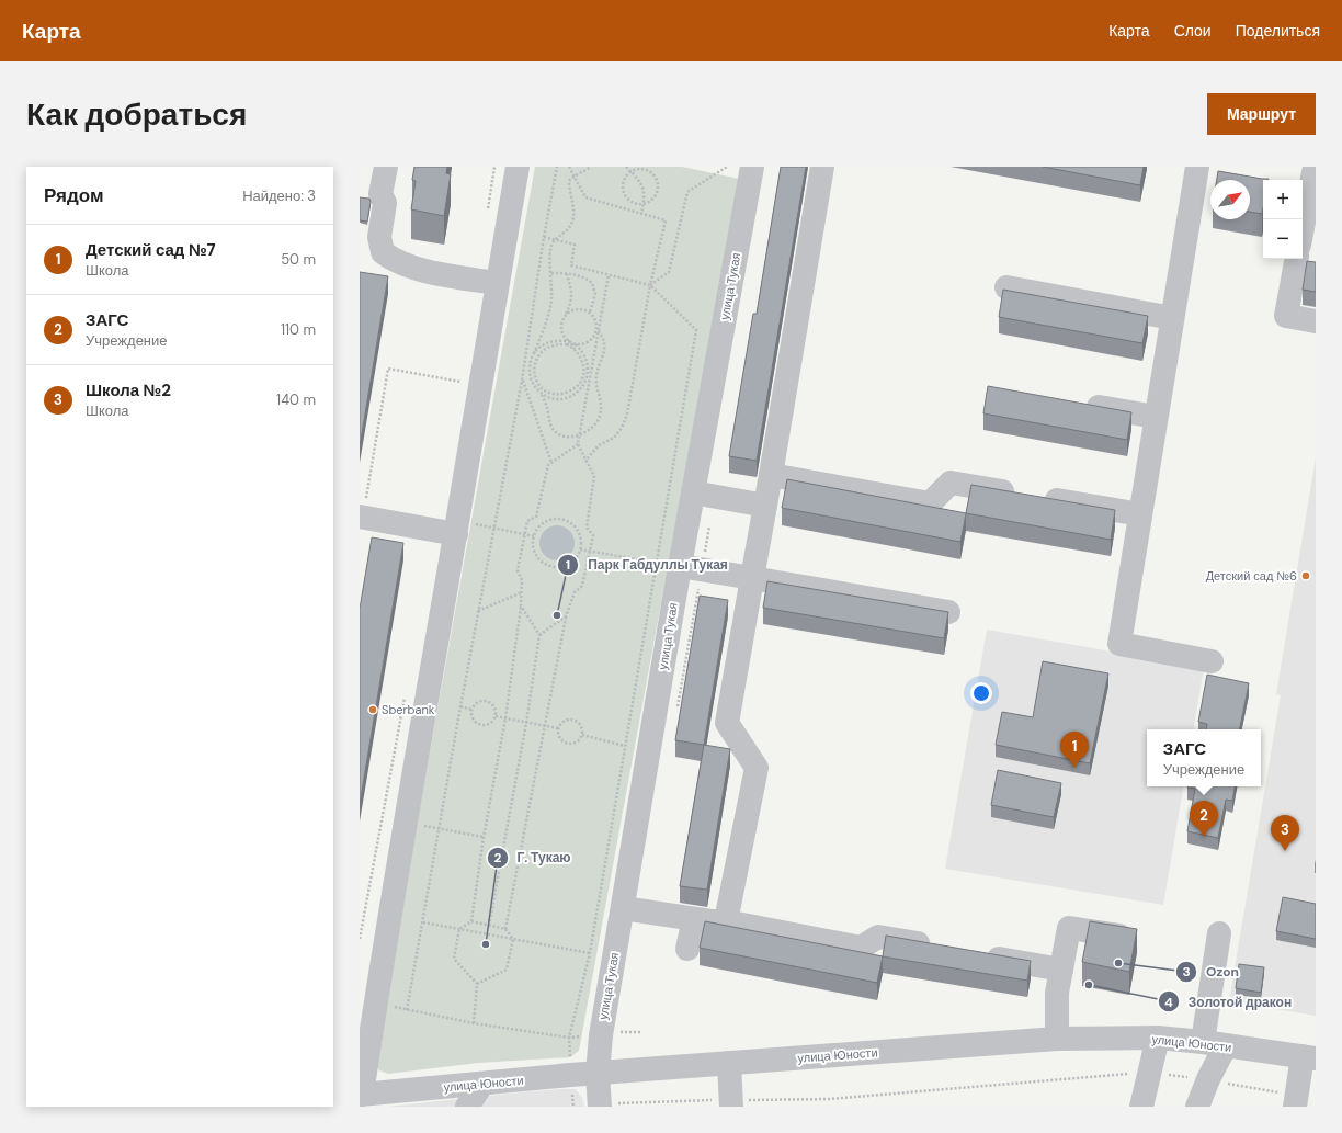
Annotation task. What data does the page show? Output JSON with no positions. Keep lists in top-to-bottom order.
{
  "streets": {
    "street": ["улица Тукая", "улица Юности"]
  },
  "crossings": [
    ["улица Тукая", "улица Юности"]
  ],
  "places": [
    "Детский сад №6",
    "Парк Габдуллы Тукая",
    "Sberbank",
    "Г. Тукаю",
    "Ozon",
    "Золотой дракон"
  ],
  "north": "top right",
  "page": {
    "header": "Карта",
    "nav": ["Карта", "Слои", "Поделиться"],
    "buttons": "Маршрут",
    "title": "Как добраться",
    "heading": ["Рядом", "Найдено: 3"],
    "map_buttons": ["+", "−"],
    "list": [
      {
        "mark": "1",
        "name": "Детский сад №7",
        "note": "Школа",
        "value": "50 m"
      },
      {
        "mark": "2",
        "name": "ЗАГС",
        "note": "Учреждение",
        "value": "110 m"
      },
      {
        "mark": "3",
        "name": "Школа №2",
        "note": "Школа",
        "value": "140 m"
      }
    ],
    "popup": ["ЗАГС", "Учреждение"],
    "pins": ["1", "2", "3"]
  }
}
